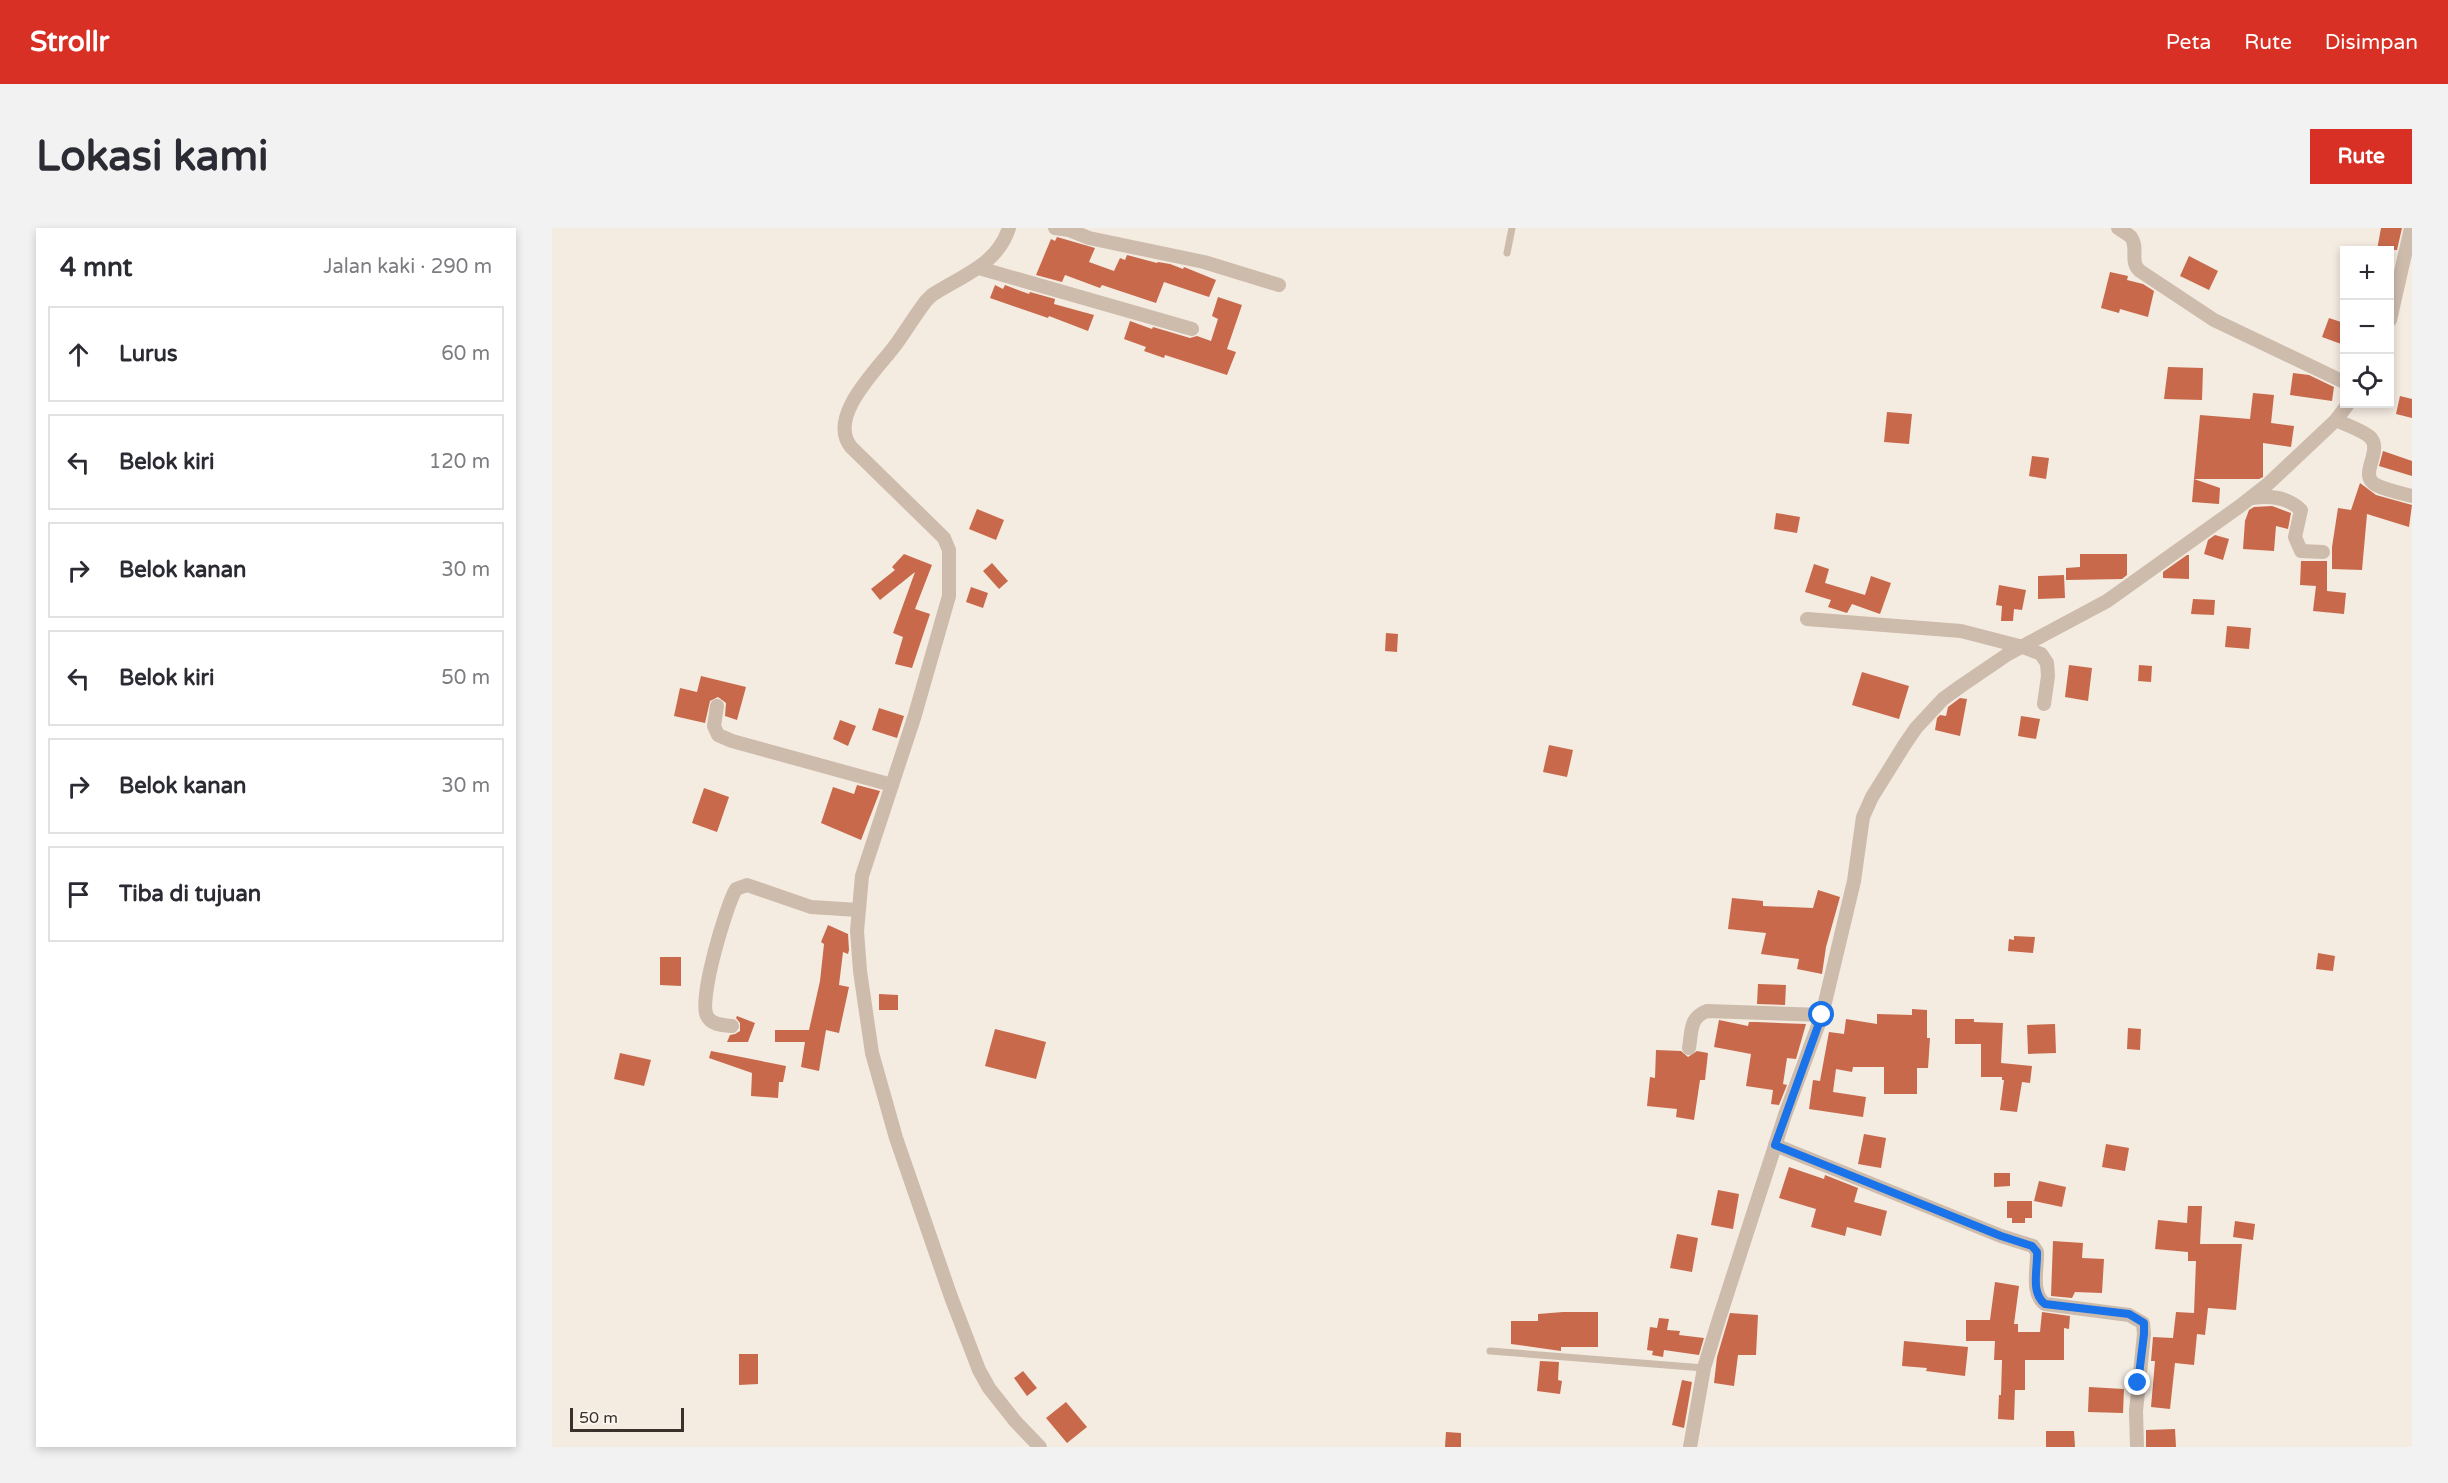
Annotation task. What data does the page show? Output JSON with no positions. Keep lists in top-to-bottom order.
{
  "scale_bar": "50 m",
  "page": {
    "header": "Strollr",
    "nav": ["Peta", "Rute", "Disimpan"],
    "buttons": "Rute",
    "title": "Lokasi kami",
    "heading": ["4 mnt", "Jalan kaki · 290 m"],
    "map_buttons": ["+", "−"],
    "list": [
      ["Lurus", "60 m"],
      ["Belok kiri", "120 m"],
      ["Belok kanan", "30 m"],
      ["Belok kiri", "50 m"],
      ["Belok kanan", "30 m"],
      "Tiba di tujuan"
    ],
    "scale": "50 m"
  }
}
